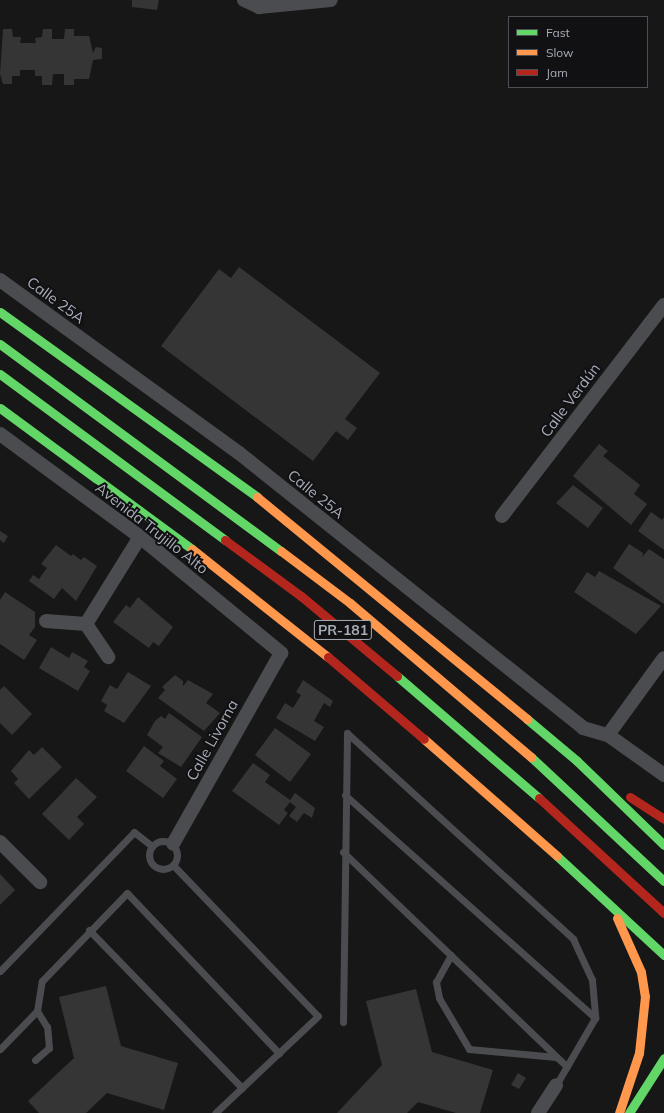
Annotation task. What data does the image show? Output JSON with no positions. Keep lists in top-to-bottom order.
{
  "streets": {
    "highway": ["PR-181"],
    "street": [
      "Calle 25A",
      "Calle Verdún",
      "Avenida Trujillo Alto",
      "Calle Livorna"
    ]
  },
  "crossings": [
    ["Avenida Trujillo Alto", "Calle Livorna"]
  ],
  "legend": ["Fast", "Slow", "Jam"]
}
